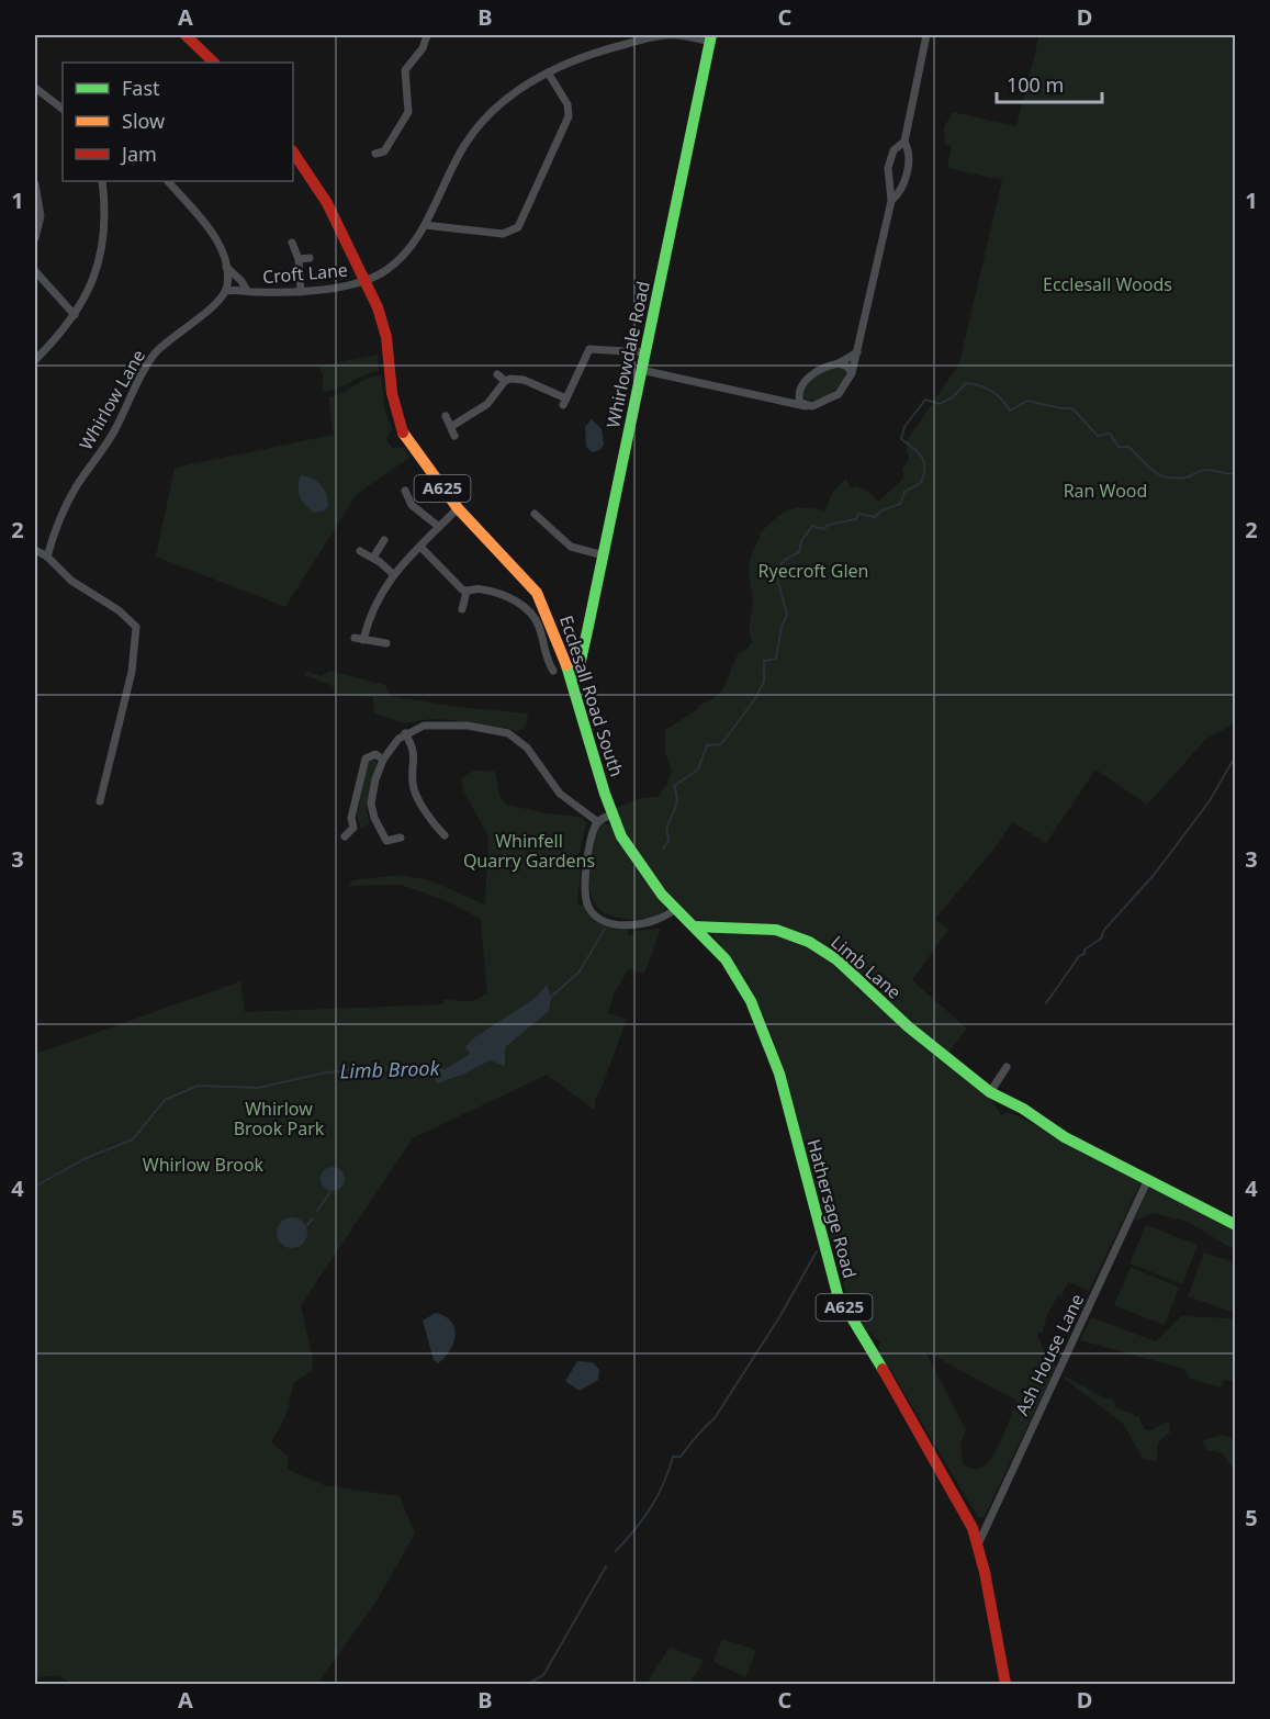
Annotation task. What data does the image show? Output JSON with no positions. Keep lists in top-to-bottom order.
{
  "streets": {
    "main road": [
      "Whirlowdale Road",
      "A625",
      "Ecclesall Road South",
      "Limb Lane",
      "Hathersage Road"
    ],
    "street": ["Croft Lane", "Whirlow Lane", "Ash House Lane"]
  },
  "crossings": [
    ["Croft Lane", "Whirlow Lane"],
    ["Croft Lane", "Ecclesall Road South"],
    ["Whirlowdale Road", "Ecclesall Road South"],
    ["Ecclesall Road South", "Limb Lane"],
    ["Ecclesall Road South", "Hathersage Road"],
    ["Limb Lane", "Hathersage Road"],
    ["Limb Lane", "Ash House Lane"],
    ["Hathersage Road", "Ash House Lane"]
  ],
  "water": ["Limb Brook"],
  "parks": [
    "Ecclesall Woods",
    "Ran Wood",
    "Ryecroft Glen",
    "Whinfell Quarry Gardens",
    "Whirlow Brook Park",
    "Whirlow Brook"
  ],
  "legend": ["Fast", "Slow", "Jam"],
  "scale_bar": "100 m",
  "grid": {
    "columns": [
      "A",
      "B",
      "C",
      "D"
    ],
    "rows": [
      "1",
      "2",
      "3",
      "4",
      "5"
    ]
  }
}
